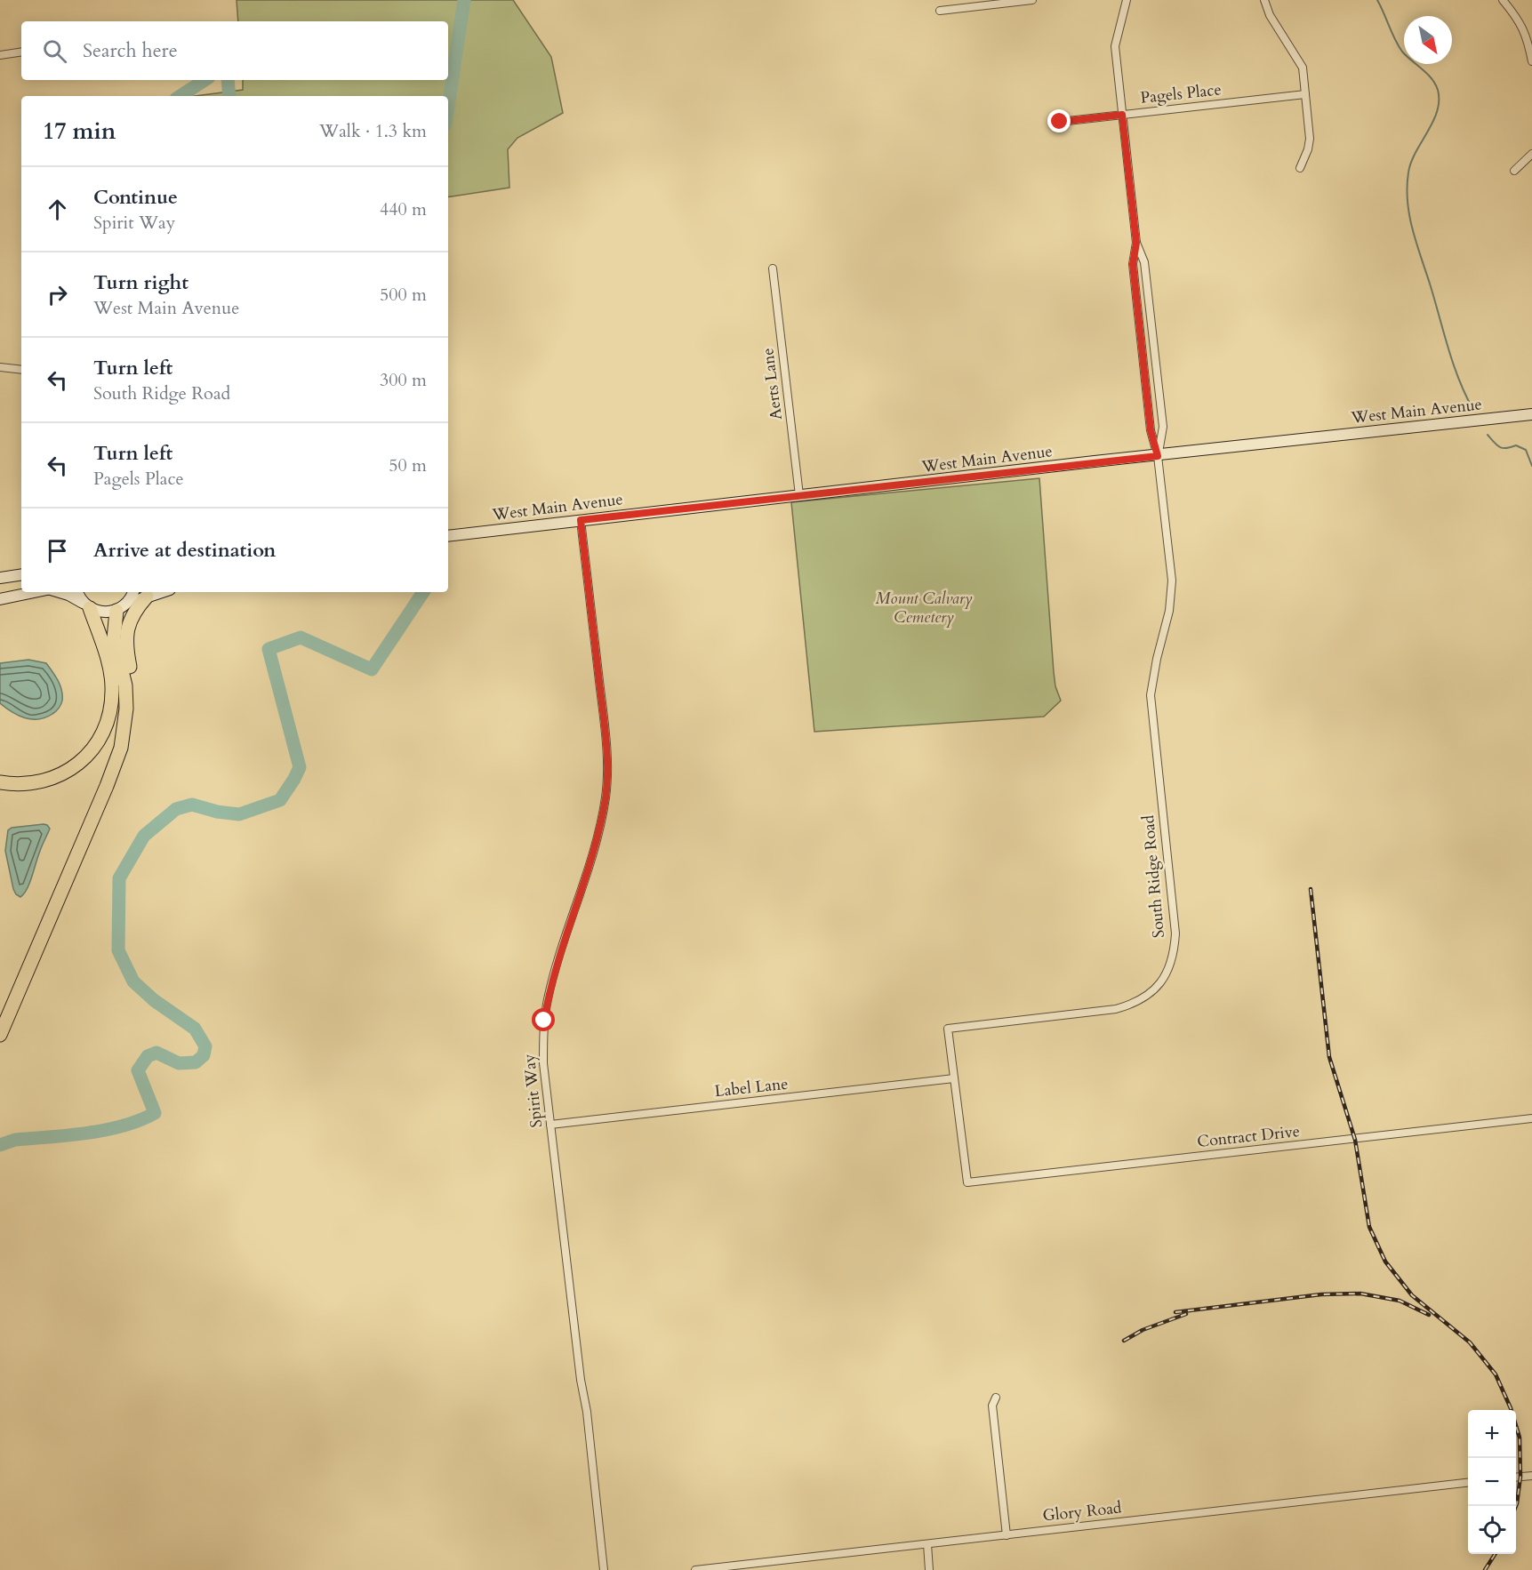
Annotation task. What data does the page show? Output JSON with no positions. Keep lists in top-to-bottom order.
{
  "streets": {
    "main road": ["West Main Avenue"],
    "street": [
      "Pagels Place",
      "Aerts Lane",
      "South Ridge Road",
      "Label Lane",
      "Spirit Way",
      "Contract Drive",
      "Glory Road"
    ]
  },
  "crossings": [
    ["Pagels Place", "South Ridge Road"],
    ["Aerts Lane", "West Main Avenue"],
    ["West Main Avenue", "South Ridge Road"],
    ["West Main Avenue", "Spirit Way"],
    ["South Ridge Road", "Label Lane"],
    ["South Ridge Road", "Contract Drive"],
    ["Label Lane", "Spirit Way"]
  ],
  "parks": ["Mount Calvary Cemetery"],
  "north": "bottom right",
  "page": {
    "search": "Search here",
    "heading": ["17 min", "Walk · 1.3 km"],
    "list": [
      ["Continue", "Spirit Way", "440 m"],
      ["Turn right", "West Main Avenue", "500 m"],
      ["Turn left", "South Ridge Road", "300 m"],
      ["Turn left", "Pagels Place", "50 m"],
      "Arrive at destination"
    ],
    "map_buttons": ["+", "−"]
  }
}
